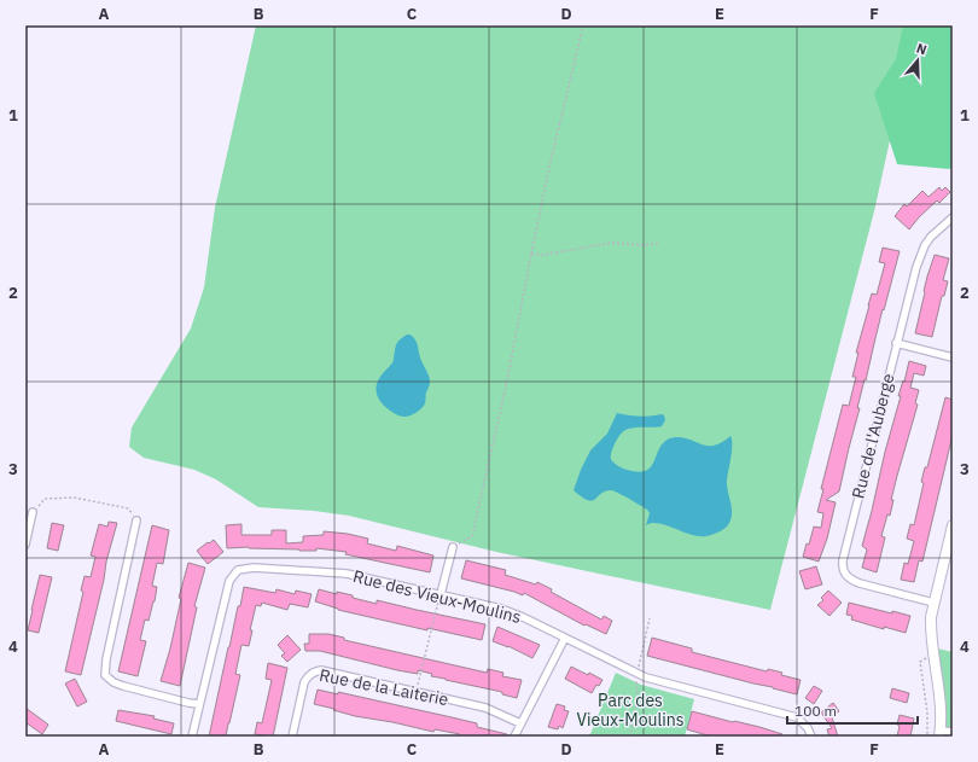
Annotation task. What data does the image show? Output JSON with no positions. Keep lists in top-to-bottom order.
{
  "streets": {
    "street": ["Rue de l'Auberge", "Rue des Vieux-Moulins", "Rue de la Laiterie"]
  },
  "parks": ["Parc des Vieux-Moulins"],
  "scale_bar": "100 m",
  "north": "top",
  "grid": {
    "columns": [
      "A",
      "B",
      "C",
      "D",
      "E",
      "F"
    ],
    "rows": [
      "1",
      "2",
      "3",
      "4"
    ]
  }
}
